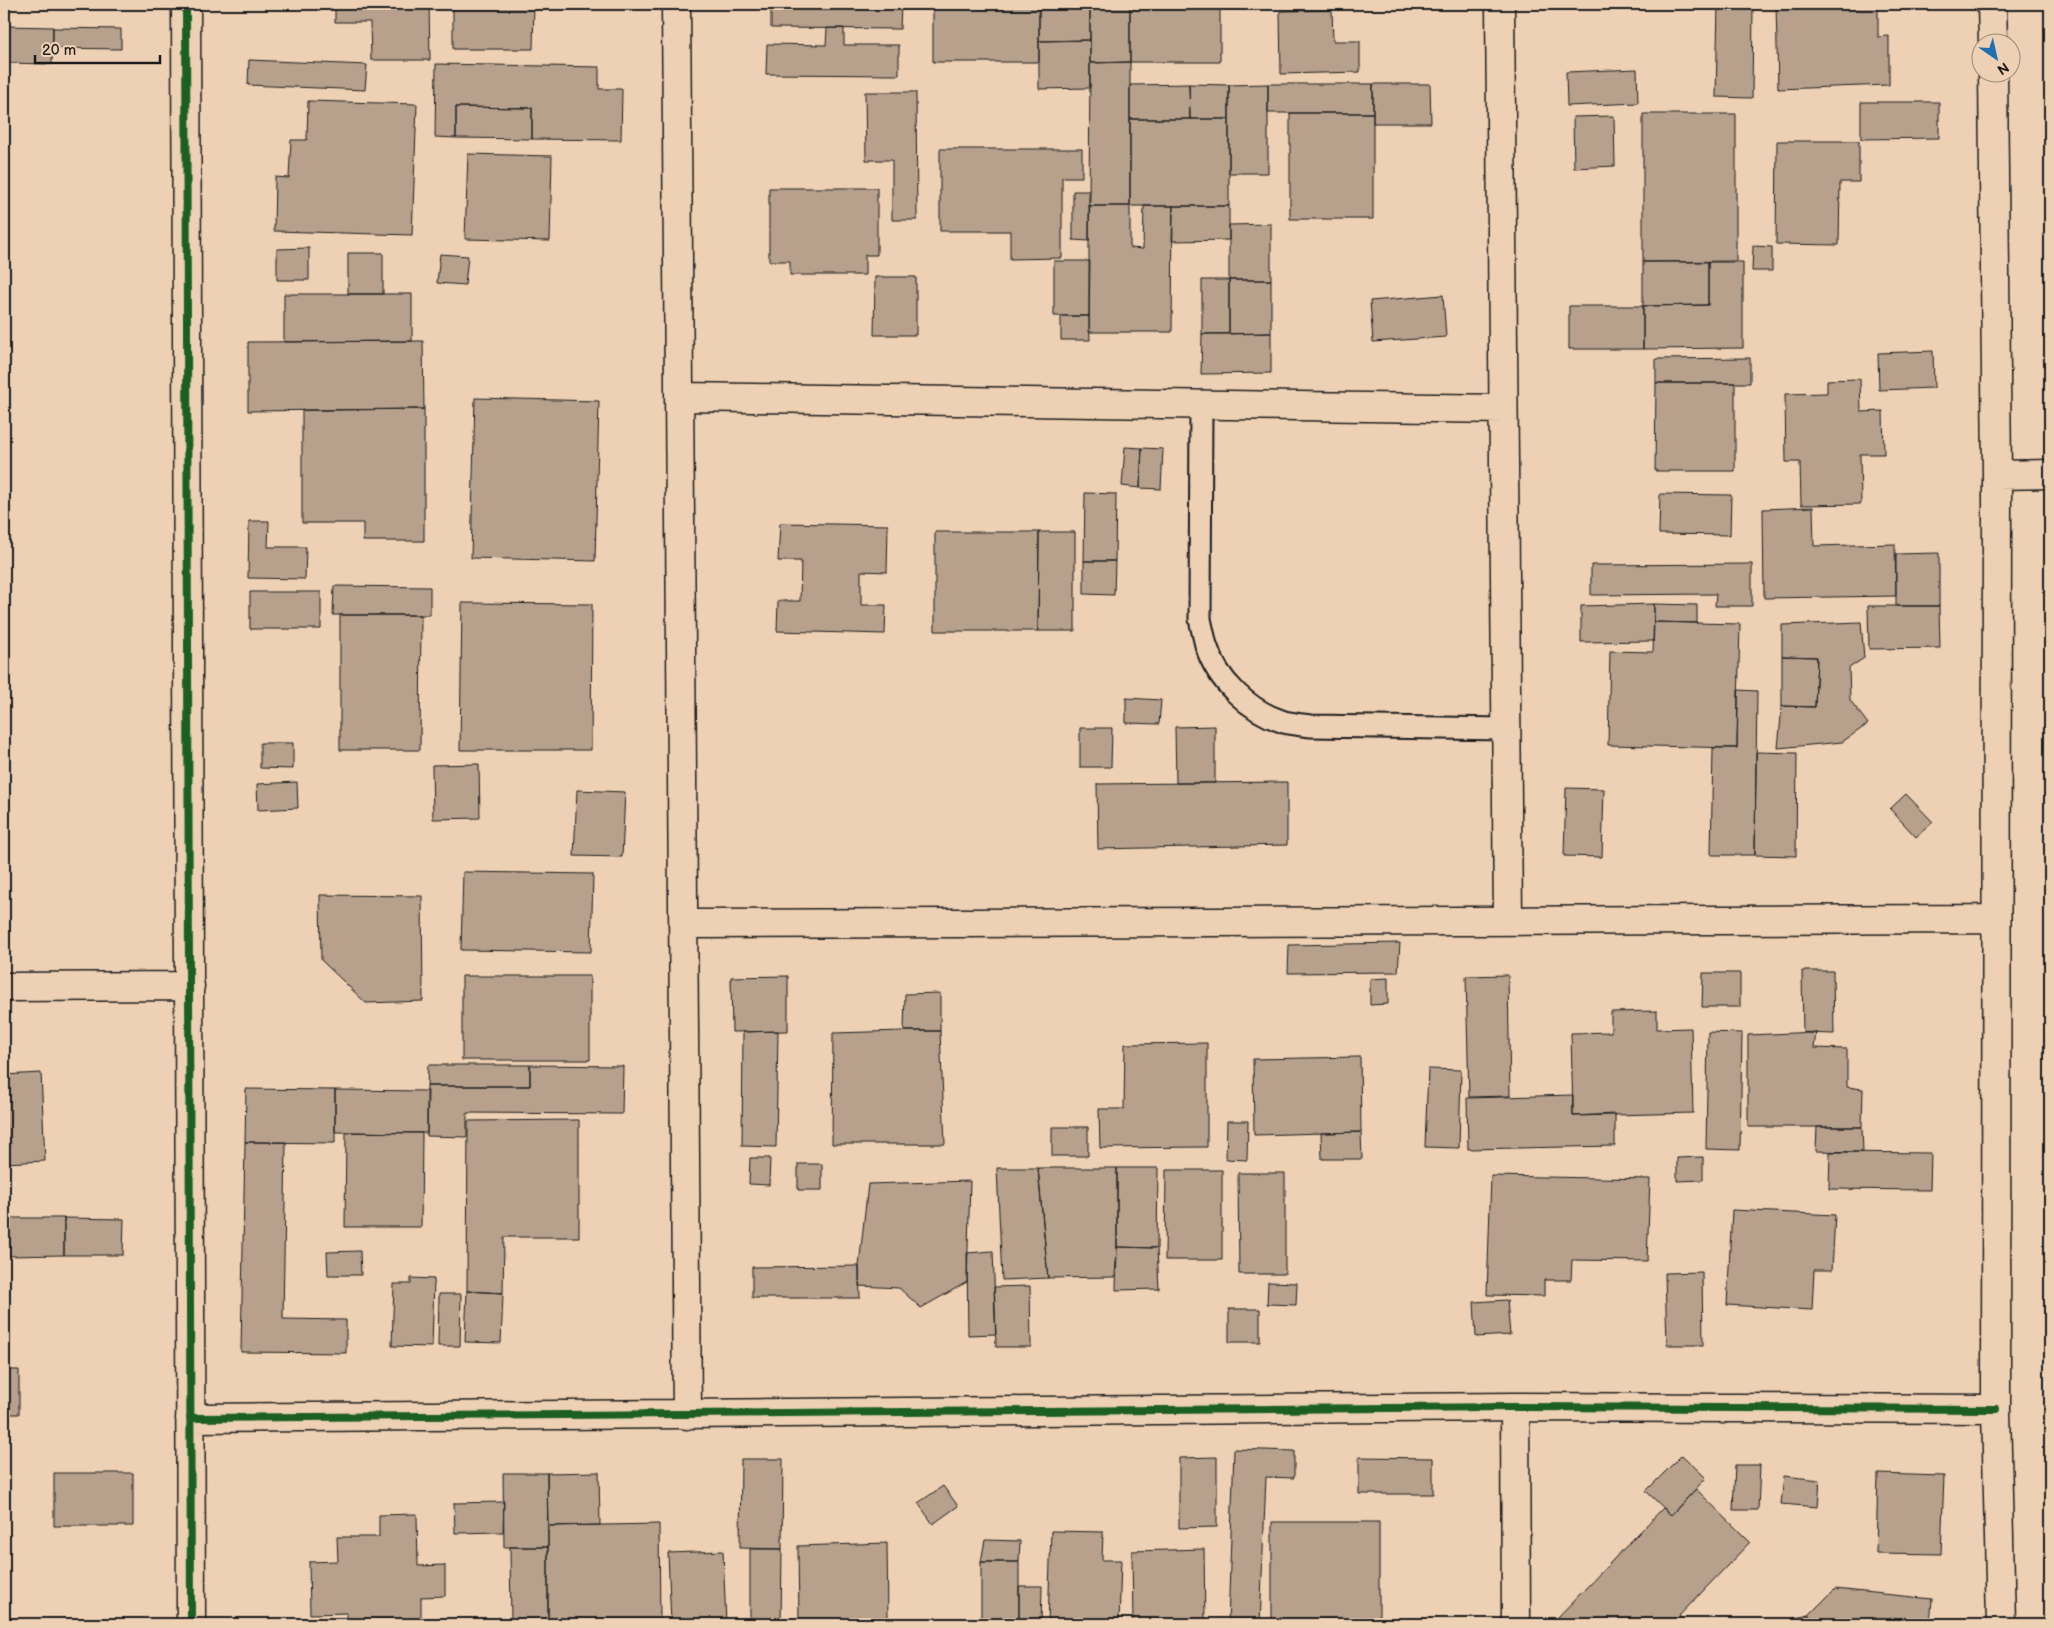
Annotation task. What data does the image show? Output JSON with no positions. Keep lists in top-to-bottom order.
{
  "scale_bar": "20 m",
  "north": "bottom right"
}
